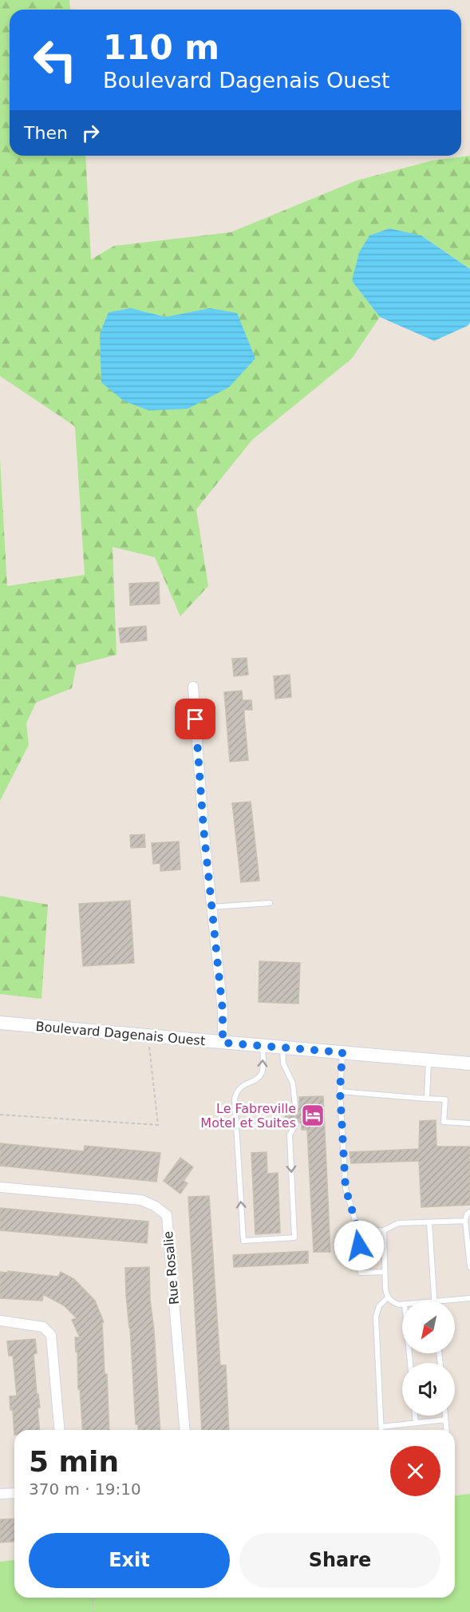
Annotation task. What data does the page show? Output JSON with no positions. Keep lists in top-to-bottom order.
{
  "streets": {
    "main road": ["Boulevard Dagenais Ouest"],
    "street": ["Rue Rosalie"]
  },
  "places": {
    "hotel": ["Le Fabreville Motel et Suites"]
  },
  "north": "bottom left",
  "page": {
    "turn": ["110 m", "Boulevard Dagenais Ouest"],
    "then": "Then",
    "heading": ["5 min", "370 m · 19:10"],
    "buttons": ["Exit", "Share"]
  }
}
